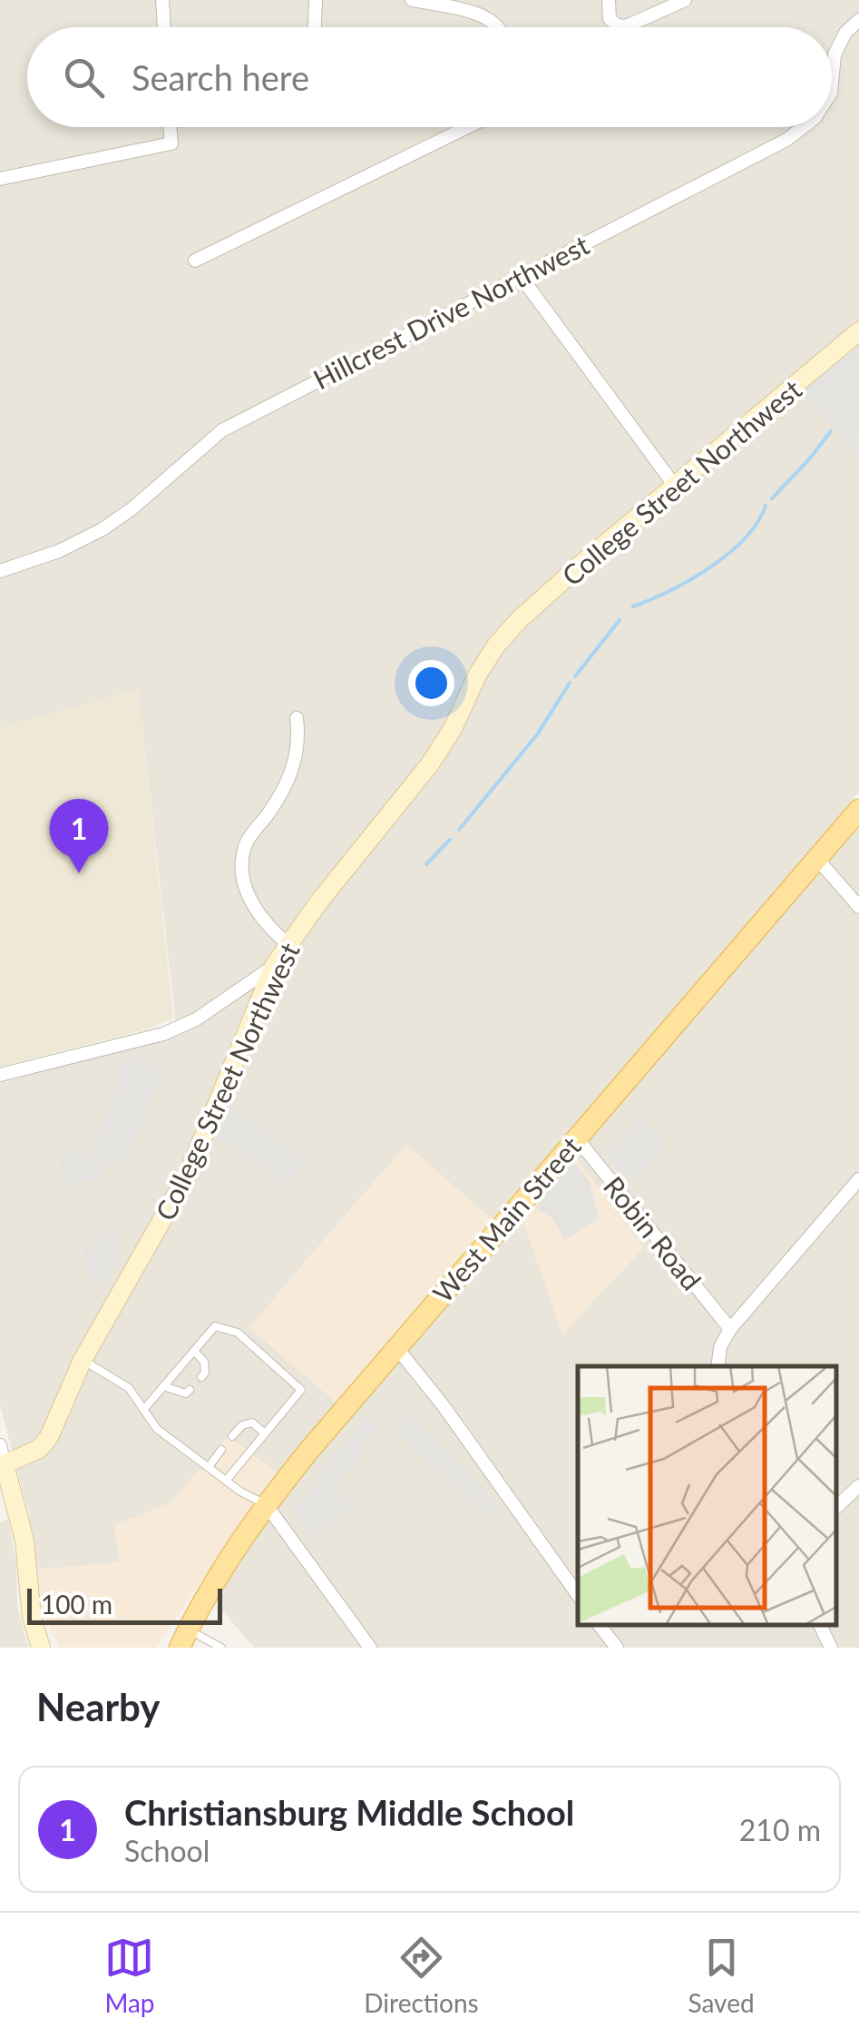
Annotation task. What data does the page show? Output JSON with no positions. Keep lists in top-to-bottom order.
{
  "streets": {
    "main road": ["West Main Street"],
    "street": ["Hillcrest Drive Northwest", "College Street Northwest", "Robin Road"]
  },
  "crossings": [
    ["West Main Street", "Robin Road"]
  ],
  "scale_bar": "100 m",
  "page": {
    "search": "Search here",
    "pins": "1",
    "scale": "100 m",
    "heading": "Nearby",
    "list": [
      {
        "mark": "1",
        "name": "Christiansburg Middle School",
        "note": "School",
        "value": "210 m"
      }
    ],
    "nav": ["Map", "Directions", "Saved"]
  }
}
